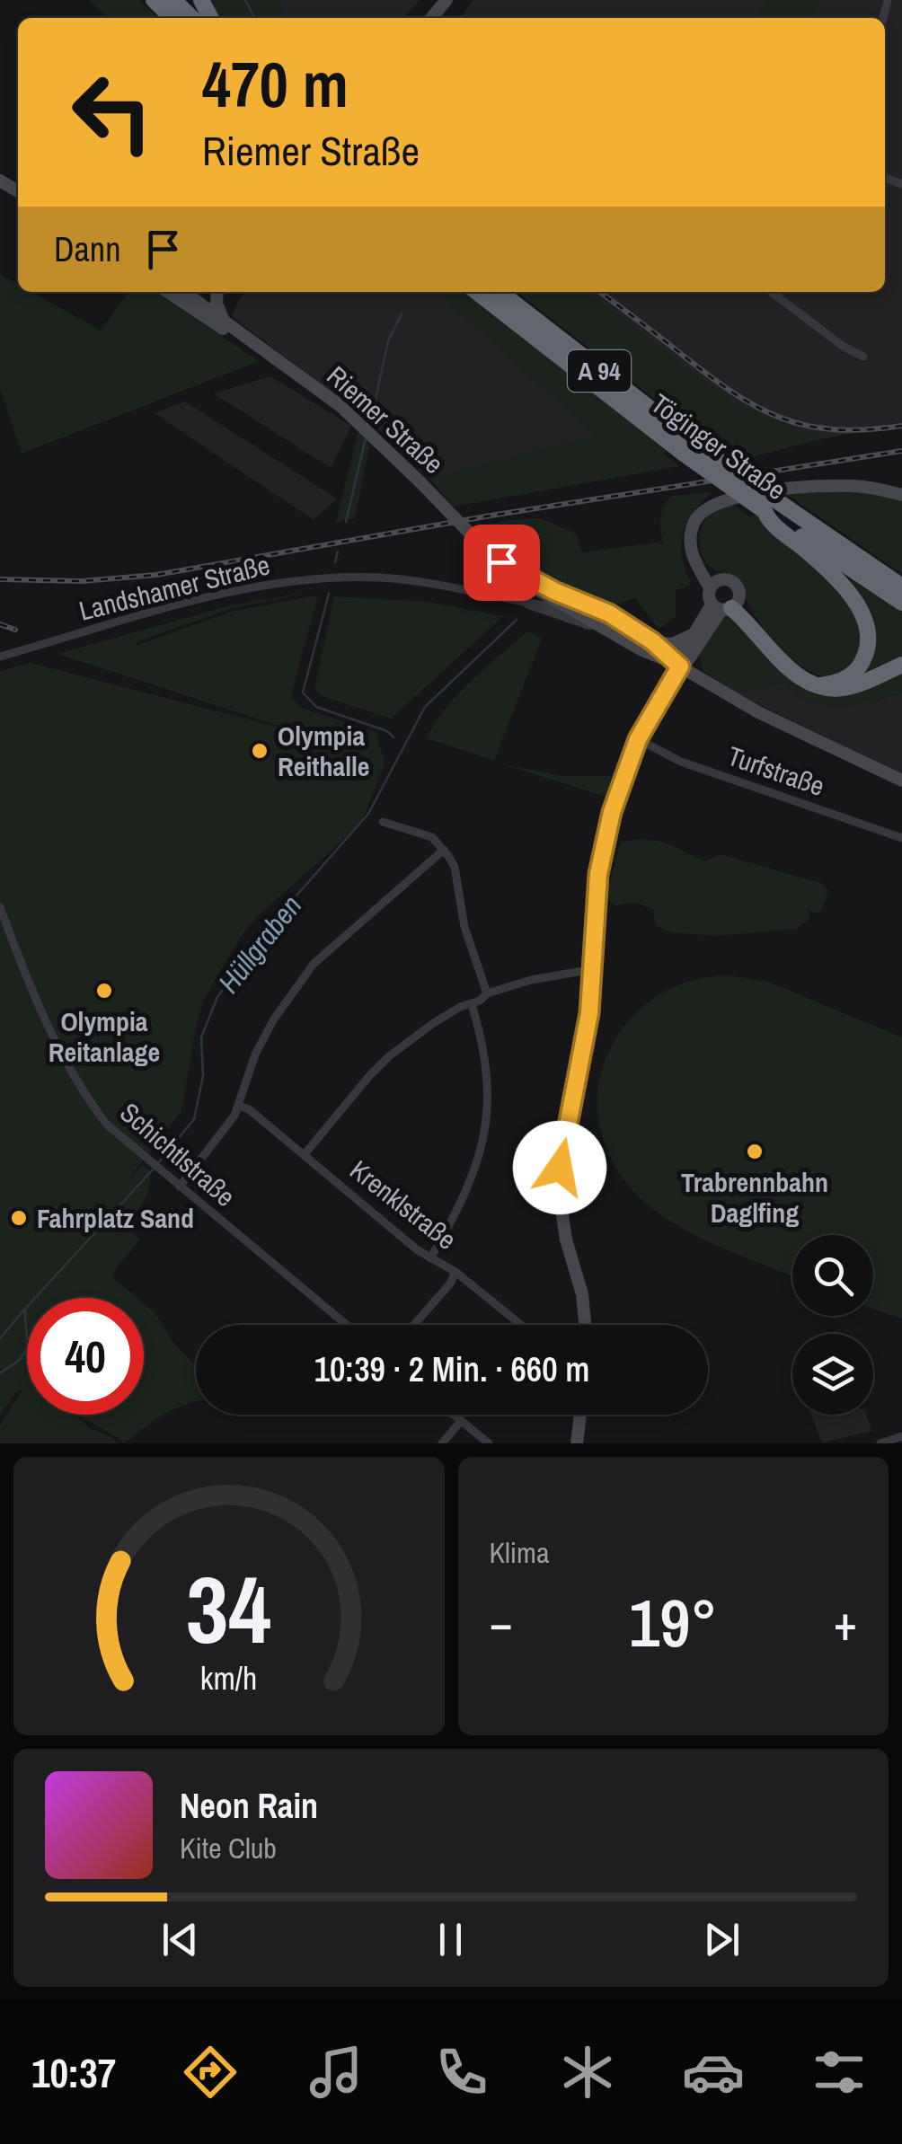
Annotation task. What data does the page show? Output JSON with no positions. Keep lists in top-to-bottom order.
{
  "streets": {
    "highway": ["A 94", "Töginger Straße"],
    "street": [
      "Riemer Straße",
      "Landshamer Straße",
      "Turfstraße",
      "Schichtlstraße",
      "Krenklstraße"
    ]
  },
  "water": ["Hüllgraben"],
  "places": [
    "Olympia Reithalle",
    "Olympia Reitanlage",
    "Trabrennbahn Daglfing",
    "Fahrplatz Sand"
  ],
  "page": {
    "turn": ["470 m", "Riemer Straße"],
    "then": "Dann",
    "limit": "40",
    "trip": "10:39 · 2 Min. · 660 m",
    "tile": "Klima",
    "heat": ["−", "19°", "+"],
    "song": ["Neon Rain", "Kite Club"],
    "tabs": "10:37",
    "gauge": ["34", "km/h"]
  }
}
